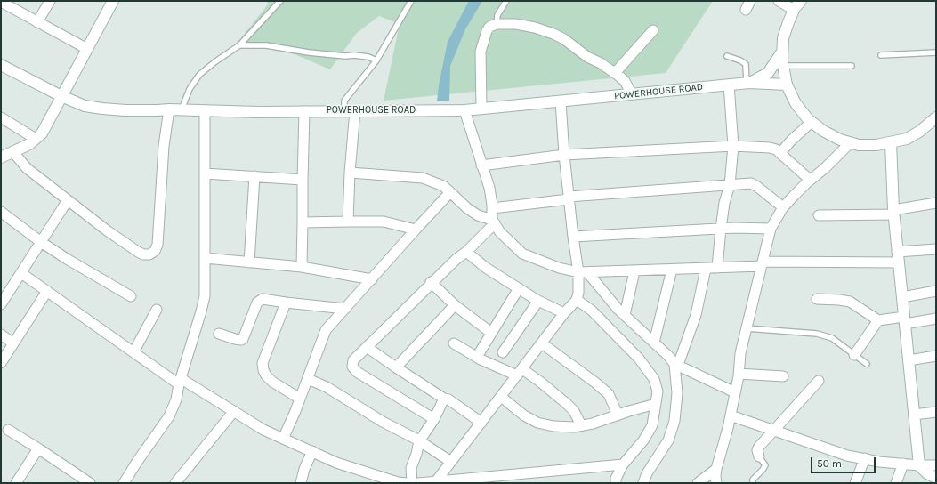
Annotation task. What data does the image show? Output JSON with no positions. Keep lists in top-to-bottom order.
{
  "streets": {
    "main road": ["POWERHOUSE ROAD"]
  },
  "scale_bar": "50 m"
}
